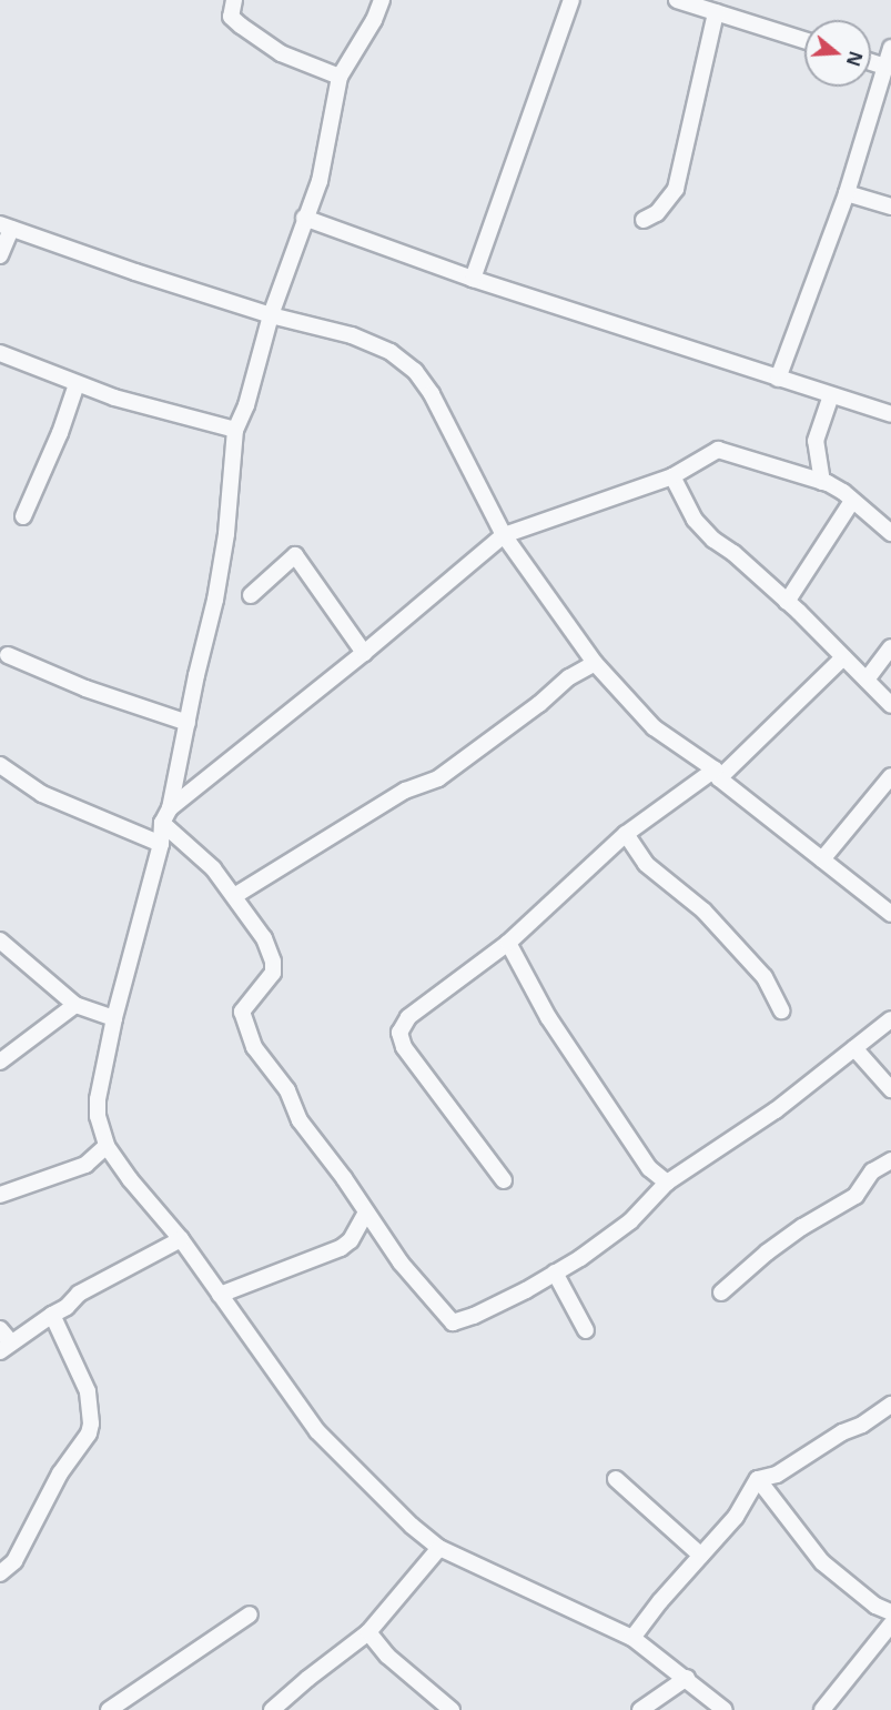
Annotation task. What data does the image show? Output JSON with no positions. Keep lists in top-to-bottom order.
{
  "north": "right"
}
